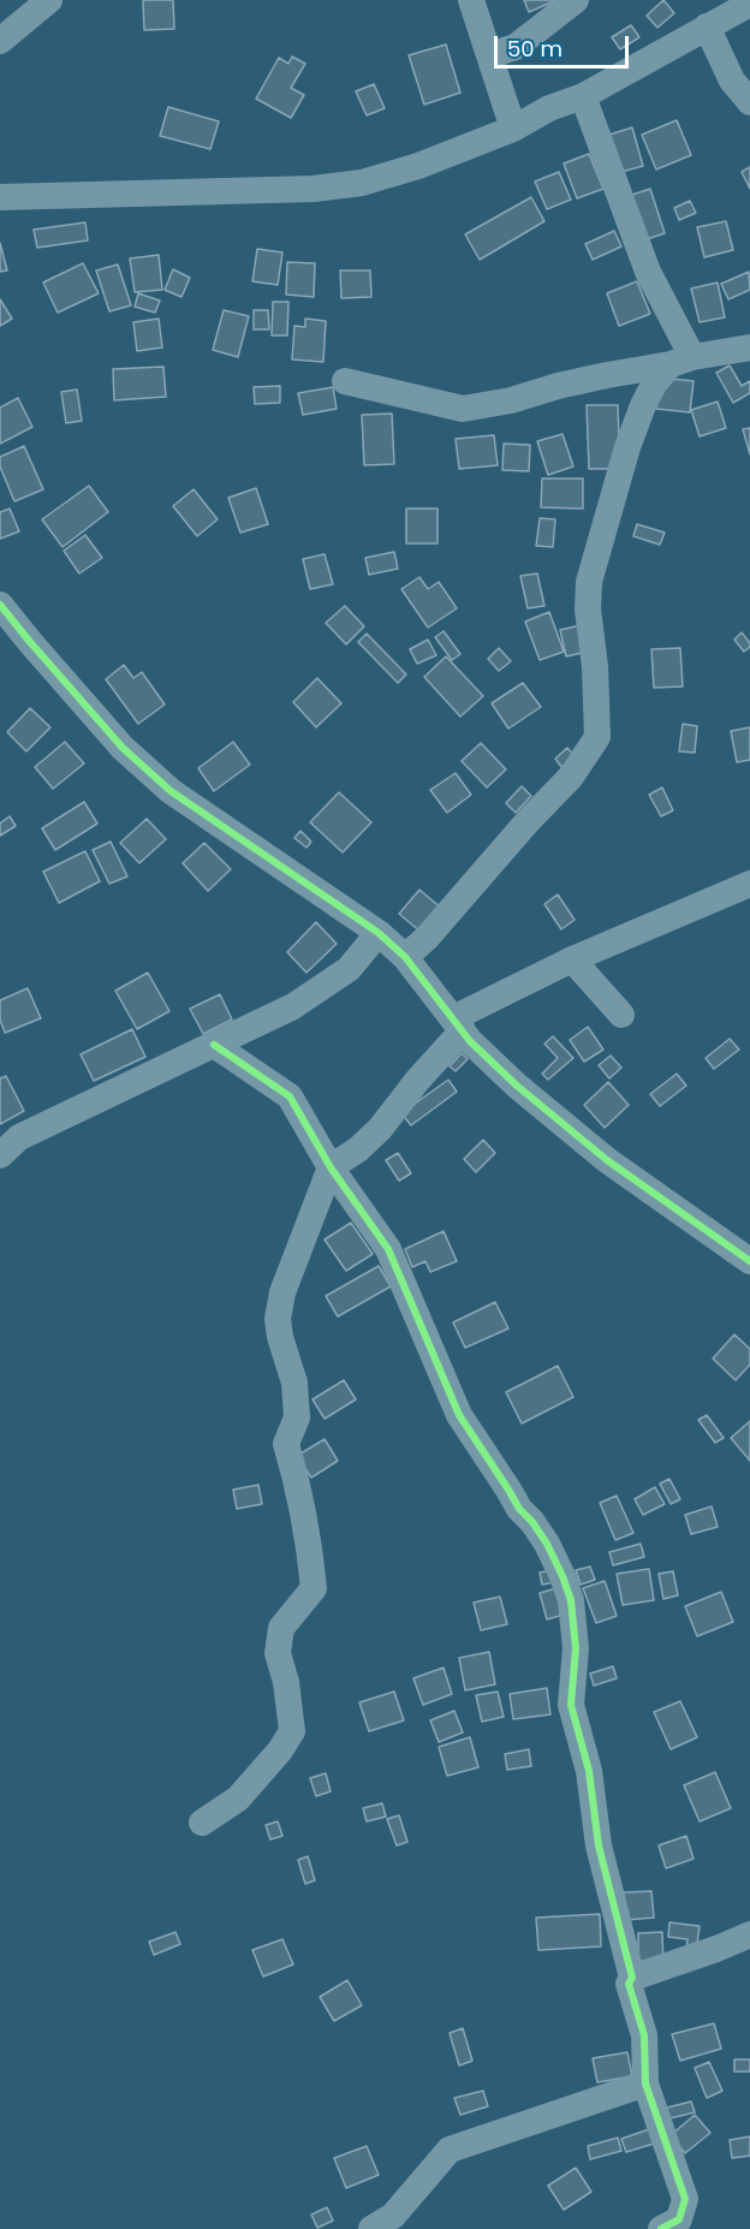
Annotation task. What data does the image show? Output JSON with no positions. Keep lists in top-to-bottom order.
{
  "scale_bar": "50 m"
}
